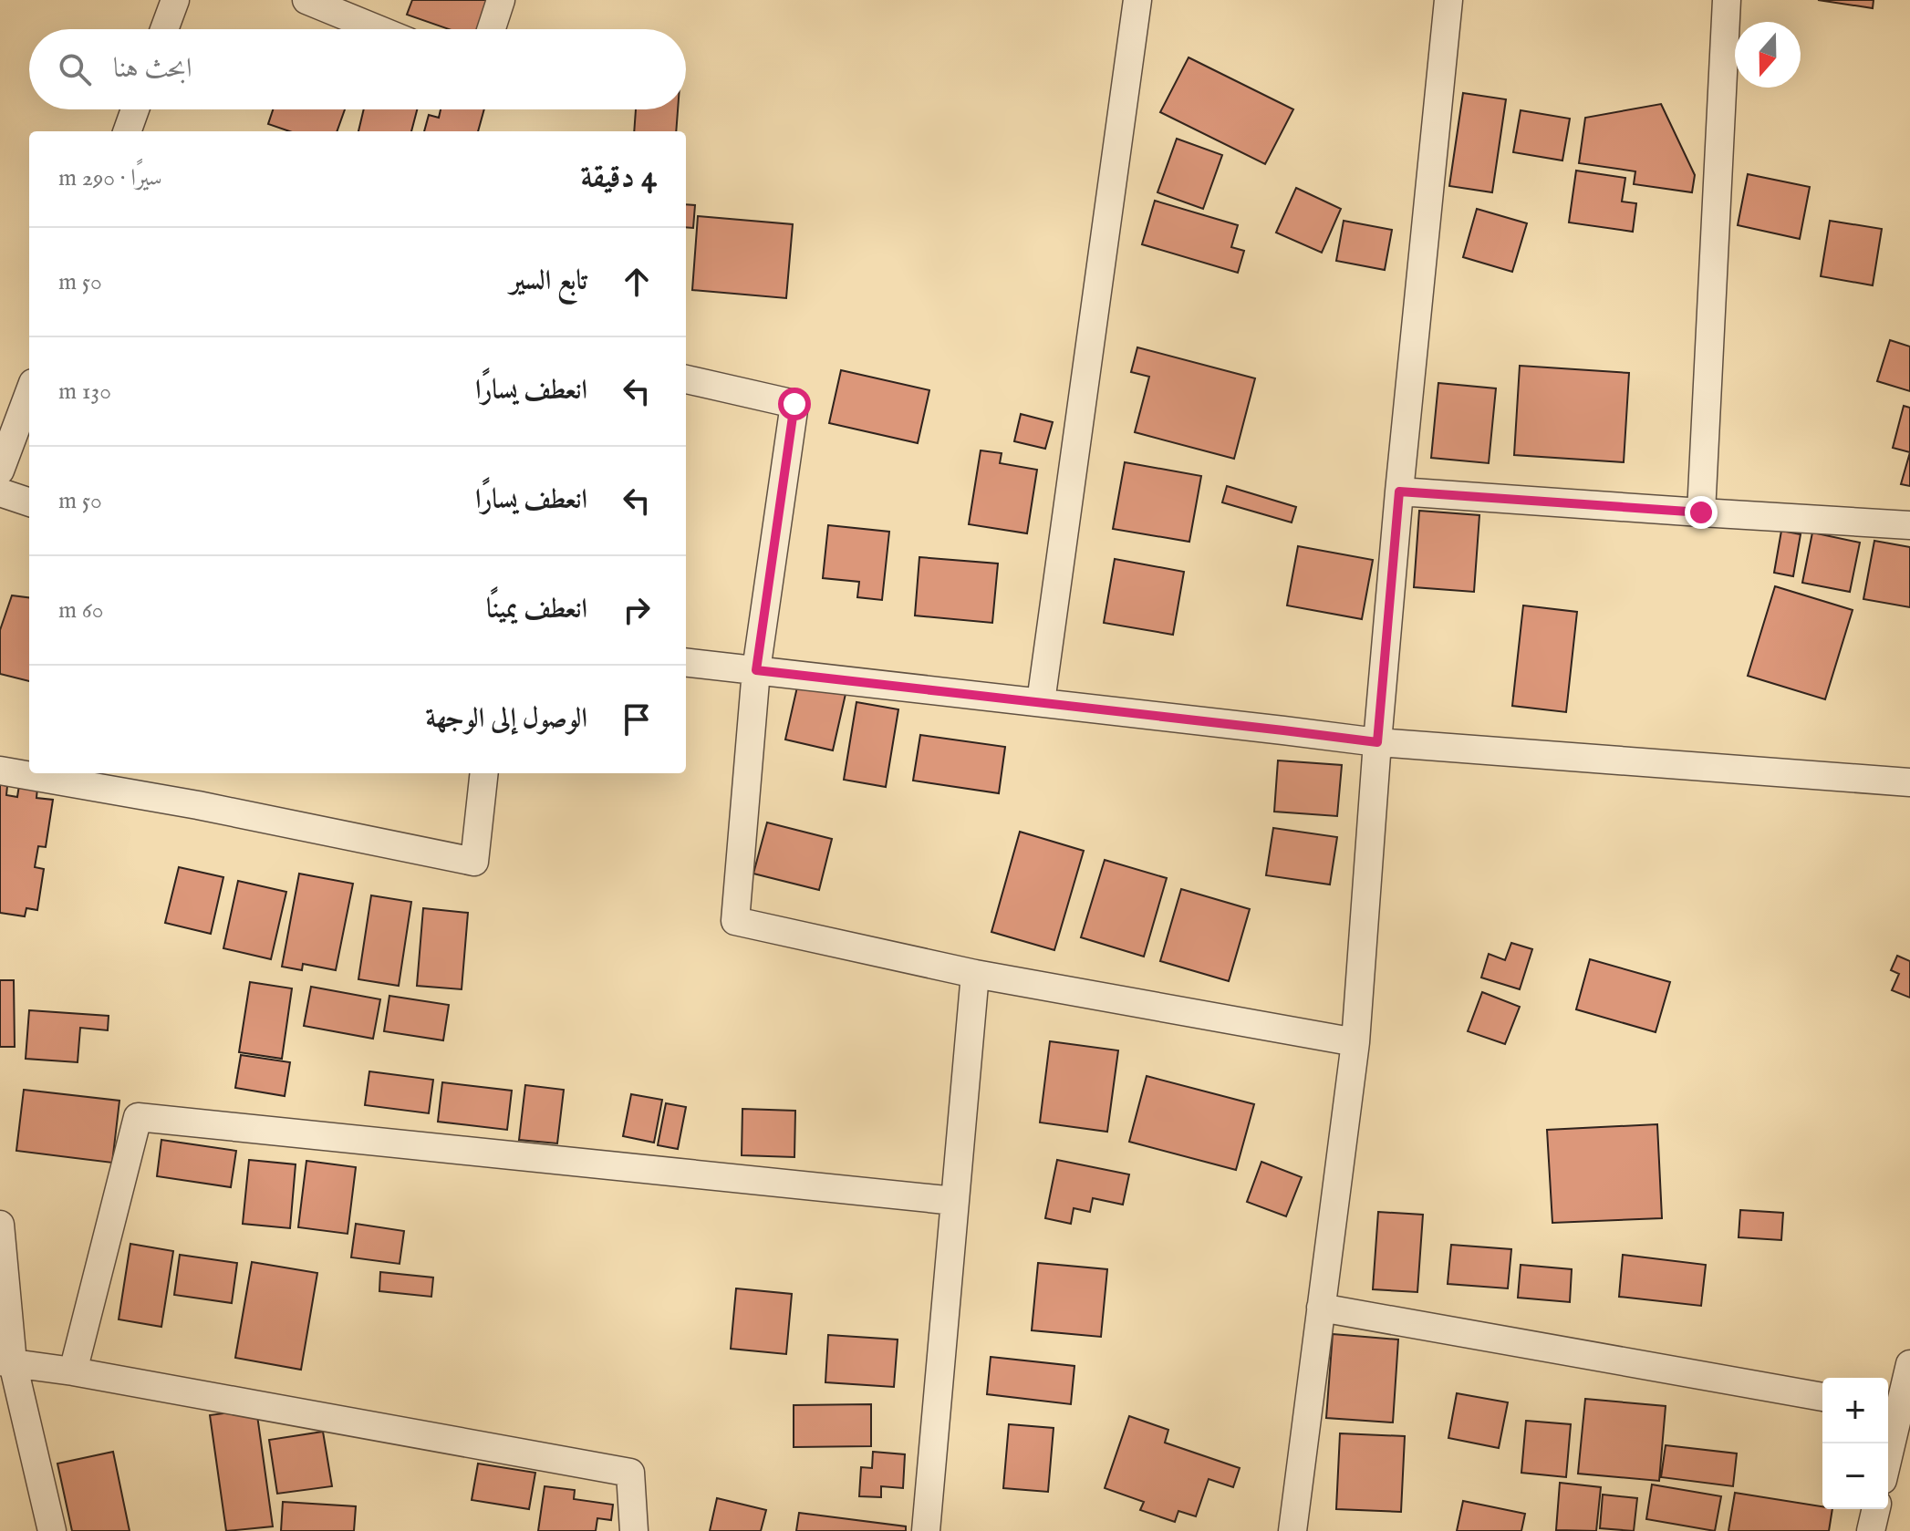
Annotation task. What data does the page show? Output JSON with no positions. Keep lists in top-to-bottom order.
{
  "north": "bottom",
  "page": {
    "search": "ابحث هنا",
    "heading": ["4 دقيقة", "سيرًا · 290 m"],
    "list": [
      ["تابع السير", "50 m"],
      ["انعطف يسارًا", "130 m"],
      ["انعطف يسارًا", "50 m"],
      ["انعطف يمينًا", "60 m"],
      "الوصول إلى الوجهة"
    ],
    "map_buttons": ["+", "−"]
  }
}
